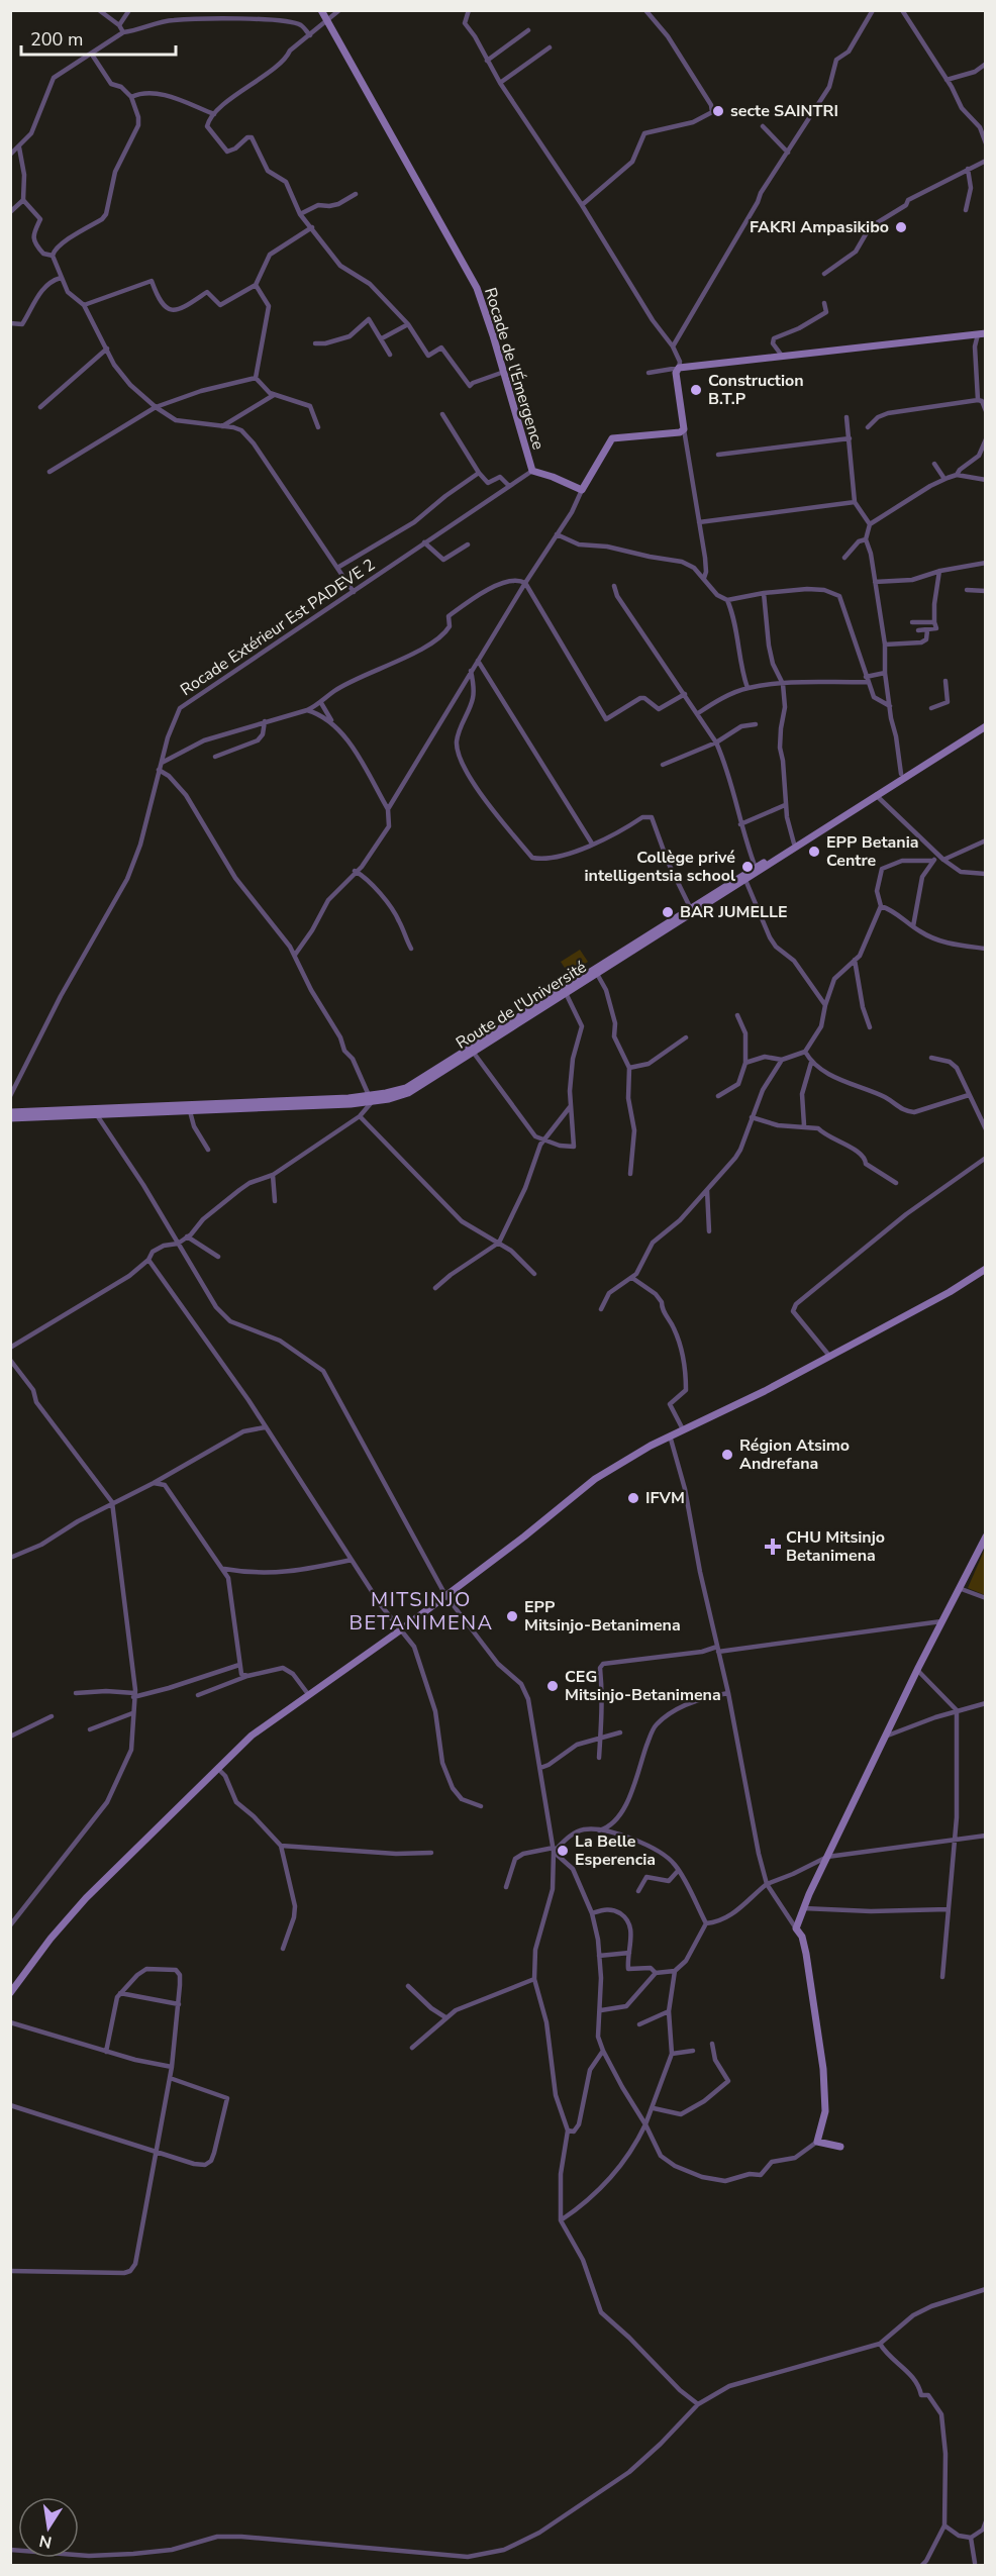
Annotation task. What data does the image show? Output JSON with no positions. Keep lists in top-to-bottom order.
{
  "streets": {
    "street": ["Rocade de l'Émergence", "Rocade Extérieur Est PADEVE 2", "Route de l'Université"]
  },
  "crossings": [
    ["Rocade de l'Émergence", "Rocade Extérieur Est PADEVE 2"]
  ],
  "districts": ["MITSINJO BETANIMENA"],
  "places": {
    "other": [
      "secte SAINTRI",
      "FAKRI Ampasikibo",
      "Construction B.T.P",
      "EPP Betania Centre",
      "Collège privé intelligentsia school",
      "BAR JUMELLE",
      "Région Atsimo Andrefana",
      "IFVM",
      "EPP Mitsinjo-Betanimena",
      "CEG Mitsinjo-Betanimena",
      "La Belle Esperencia"
    ],
    "health": ["CHU Mitsinjo Betanimena"]
  },
  "scale_bar": "200 m",
  "north": "bottom"
}
